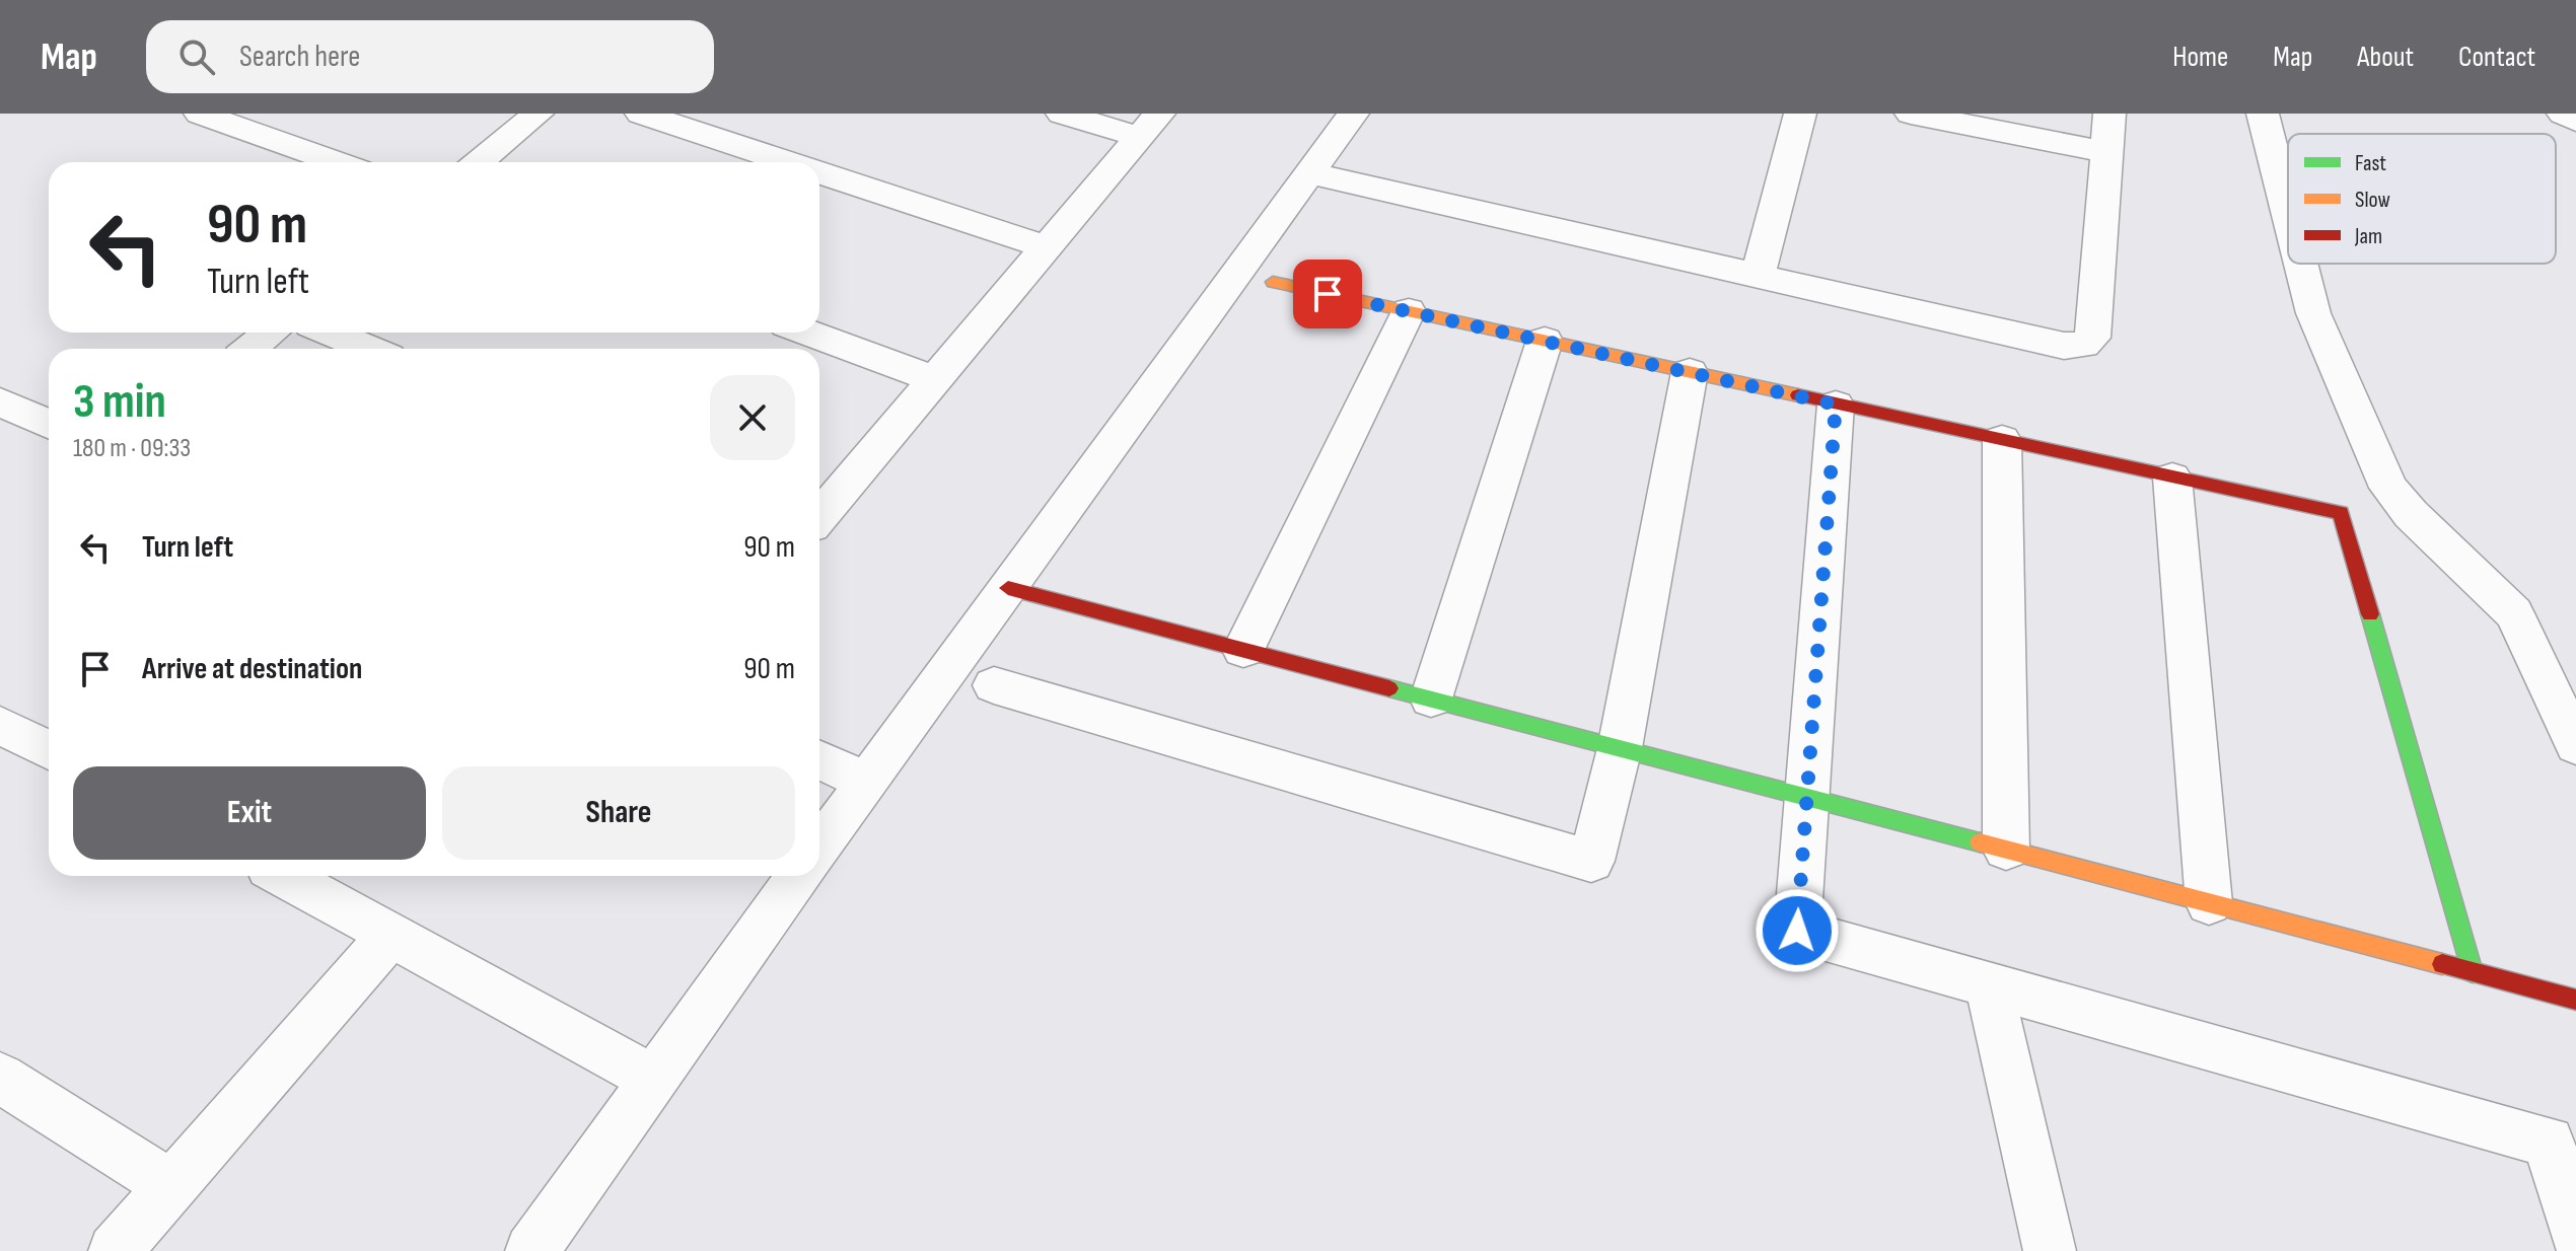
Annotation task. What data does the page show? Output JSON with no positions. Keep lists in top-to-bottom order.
{
  "legend": ["Fast", "Slow", "Jam"],
  "page": {
    "header": "Map",
    "search": "Search here",
    "nav": [
      "Home",
      "Map",
      "About",
      "Contact"
    ],
    "turn": ["90 m", "Turn left"],
    "heading": ["3 min", "180 m · 09:33"],
    "list": [
      {
        "name": "Turn left",
        "value": "90 m"
      },
      {
        "name": "Arrive at destination",
        "value": "90 m"
      }
    ],
    "buttons": ["Exit", "Share"]
  }
}
